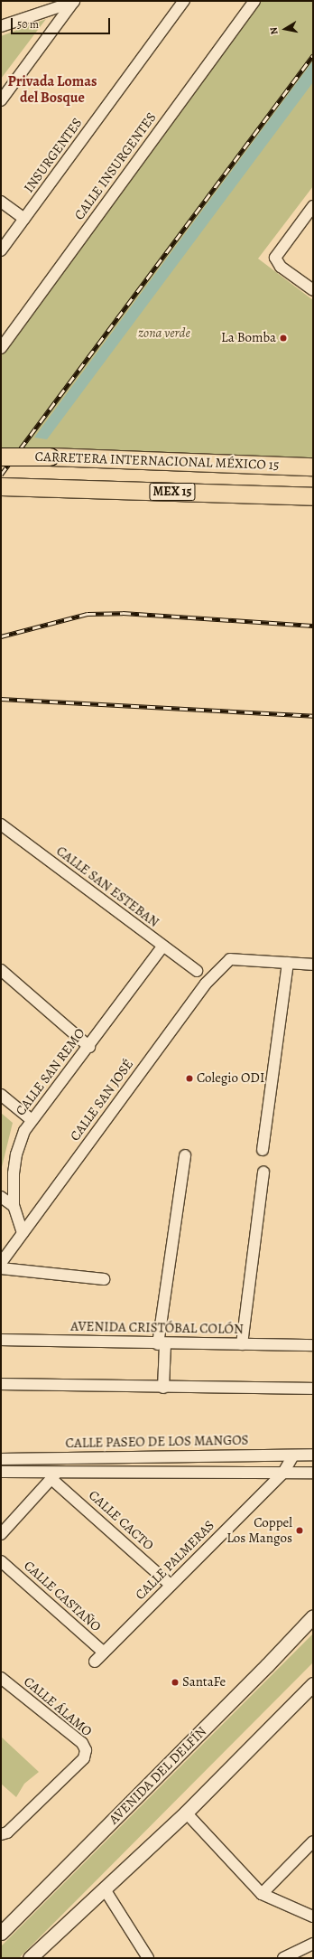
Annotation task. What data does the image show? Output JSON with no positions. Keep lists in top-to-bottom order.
{
  "streets": {
    "main road": ["CARRETERA INTERNACIONAL MÉXICO 15", "MEX 15"],
    "street": [
      "INSURGENTES",
      "CALLE INSURGENTES",
      "CALLE SAN ESTEBAN",
      "CALLE SAN REMO",
      "CALLE SAN JOSÉ",
      "AVENIDA CRISTÓBAL COLÓN",
      "CALLE PASEO DE LOS MANGOS",
      "CALLE CACTO",
      "CALLE PALMERAS",
      "CALLE CASTAÑO",
      "CALLE ÁLAMO",
      "AVENIDA DEL DELFÍN"
    ]
  },
  "crossings": [
    ["CALLE SAN ESTEBAN", "CALLE SAN REMO"],
    ["CALLE SAN REMO", "CALLE SAN JOSÉ"],
    ["CALLE PASEO DE LOS MANGOS", "CALLE CACTO"],
    ["CALLE PASEO DE LOS MANGOS", "CALLE PALMERAS"],
    ["CALLE CACTO", "CALLE PALMERAS"],
    ["CALLE PALMERAS", "CALLE CASTAÑO"]
  ],
  "districts": ["Privada Lomas del Bosque"],
  "parks": ["zona verde"],
  "places": [
    "La Bomba",
    "Colegio ODI",
    "Coppel Los Mangos",
    "SantaFe"
  ],
  "scale_bar": "50 m",
  "north": "left"
}
